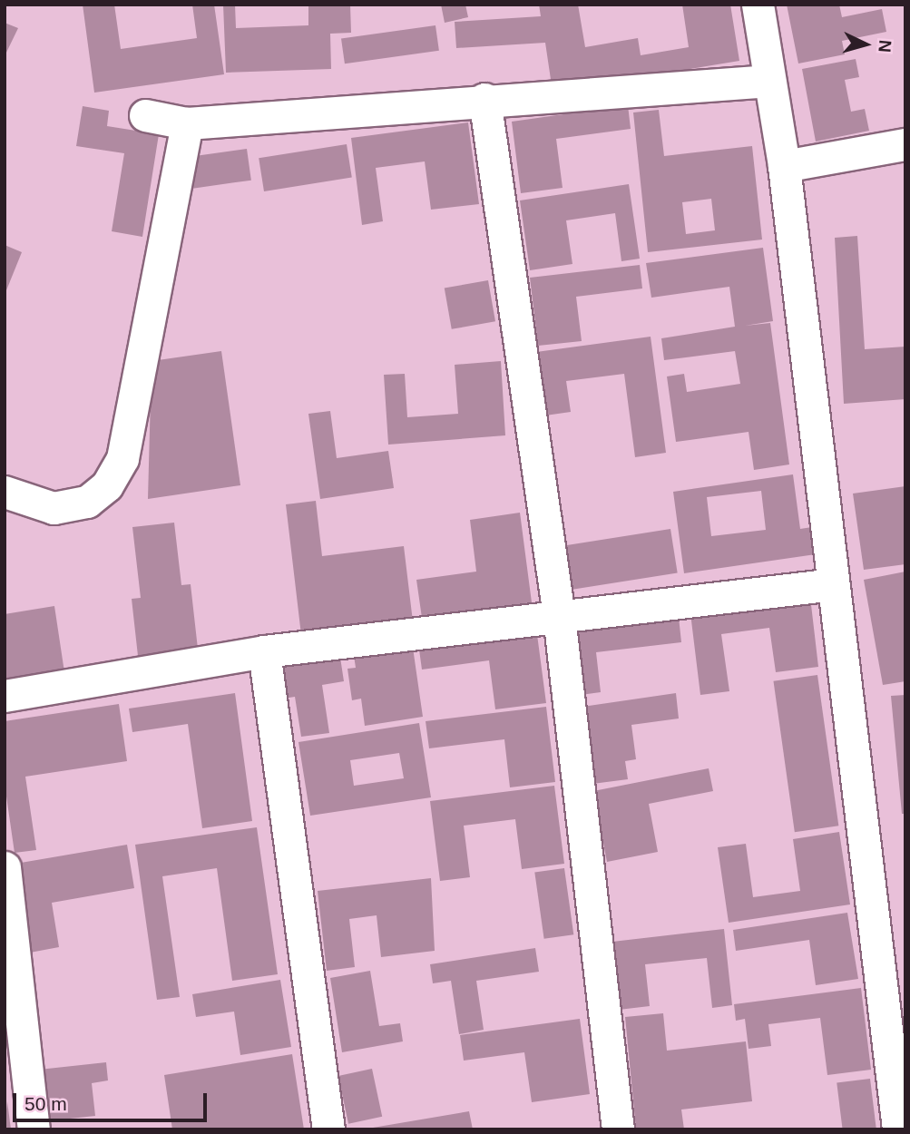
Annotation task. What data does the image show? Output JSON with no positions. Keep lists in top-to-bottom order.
{
  "scale_bar": "50 m",
  "north": "right"
}
